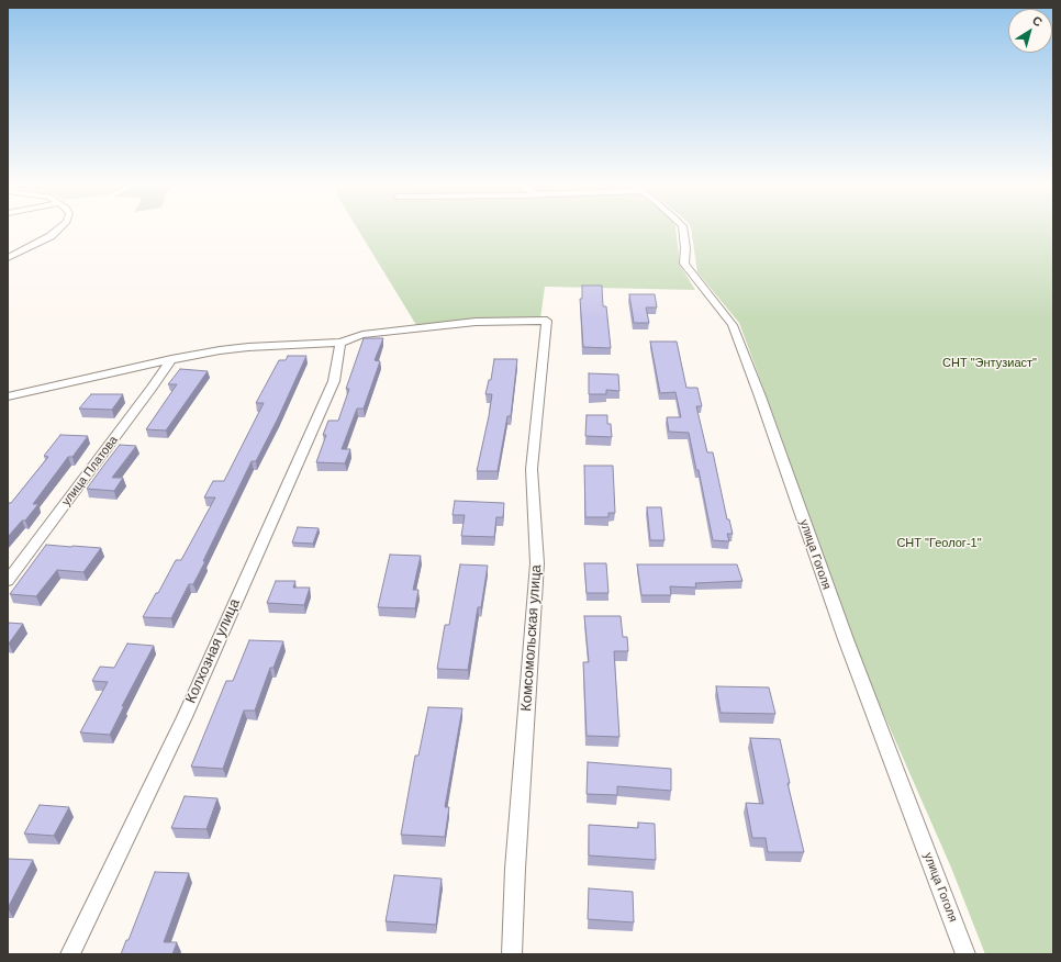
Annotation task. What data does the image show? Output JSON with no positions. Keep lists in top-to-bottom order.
{
  "streets": {
    "street": [
      "улица Платова",
      "улица Гоголя",
      "Комсомольская улица",
      "Колхозная улица"
    ]
  },
  "crossings": [
    ["Комсомольская улица", "Колхозная улица"]
  ],
  "parks": ["СНТ \"Энтузиаст\"", "СНТ \"Геолог-1\""],
  "north": "top right"
}
